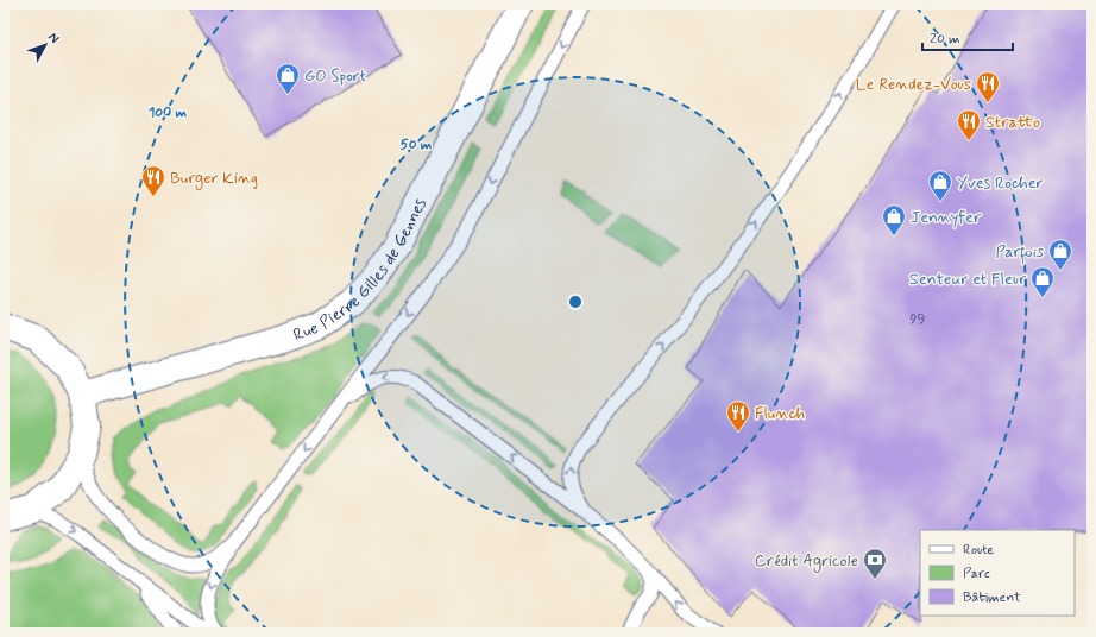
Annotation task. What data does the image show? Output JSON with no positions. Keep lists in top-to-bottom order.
{
  "streets": {
    "street": ["Rue Pierre Gilles de Gennes"]
  },
  "places": {
    "shop": [
      "GO Sport",
      "Yves Rocher",
      "Jennyfer",
      "Parfois",
      "Senteur et Fleur"
    ],
    "restaurant": [
      "Le Rendez-Vous",
      "Stratto",
      "Burger King",
      "Flunch"
    ],
    "bank": ["Crédit Agricole"]
  },
  "house_numbers": ["99"],
  "legend": ["Route", "Parc", "Bâtiment"],
  "scale_bar": "20 m",
  "north": "top right",
  "rings": ["100 m", "50 m"]
}
